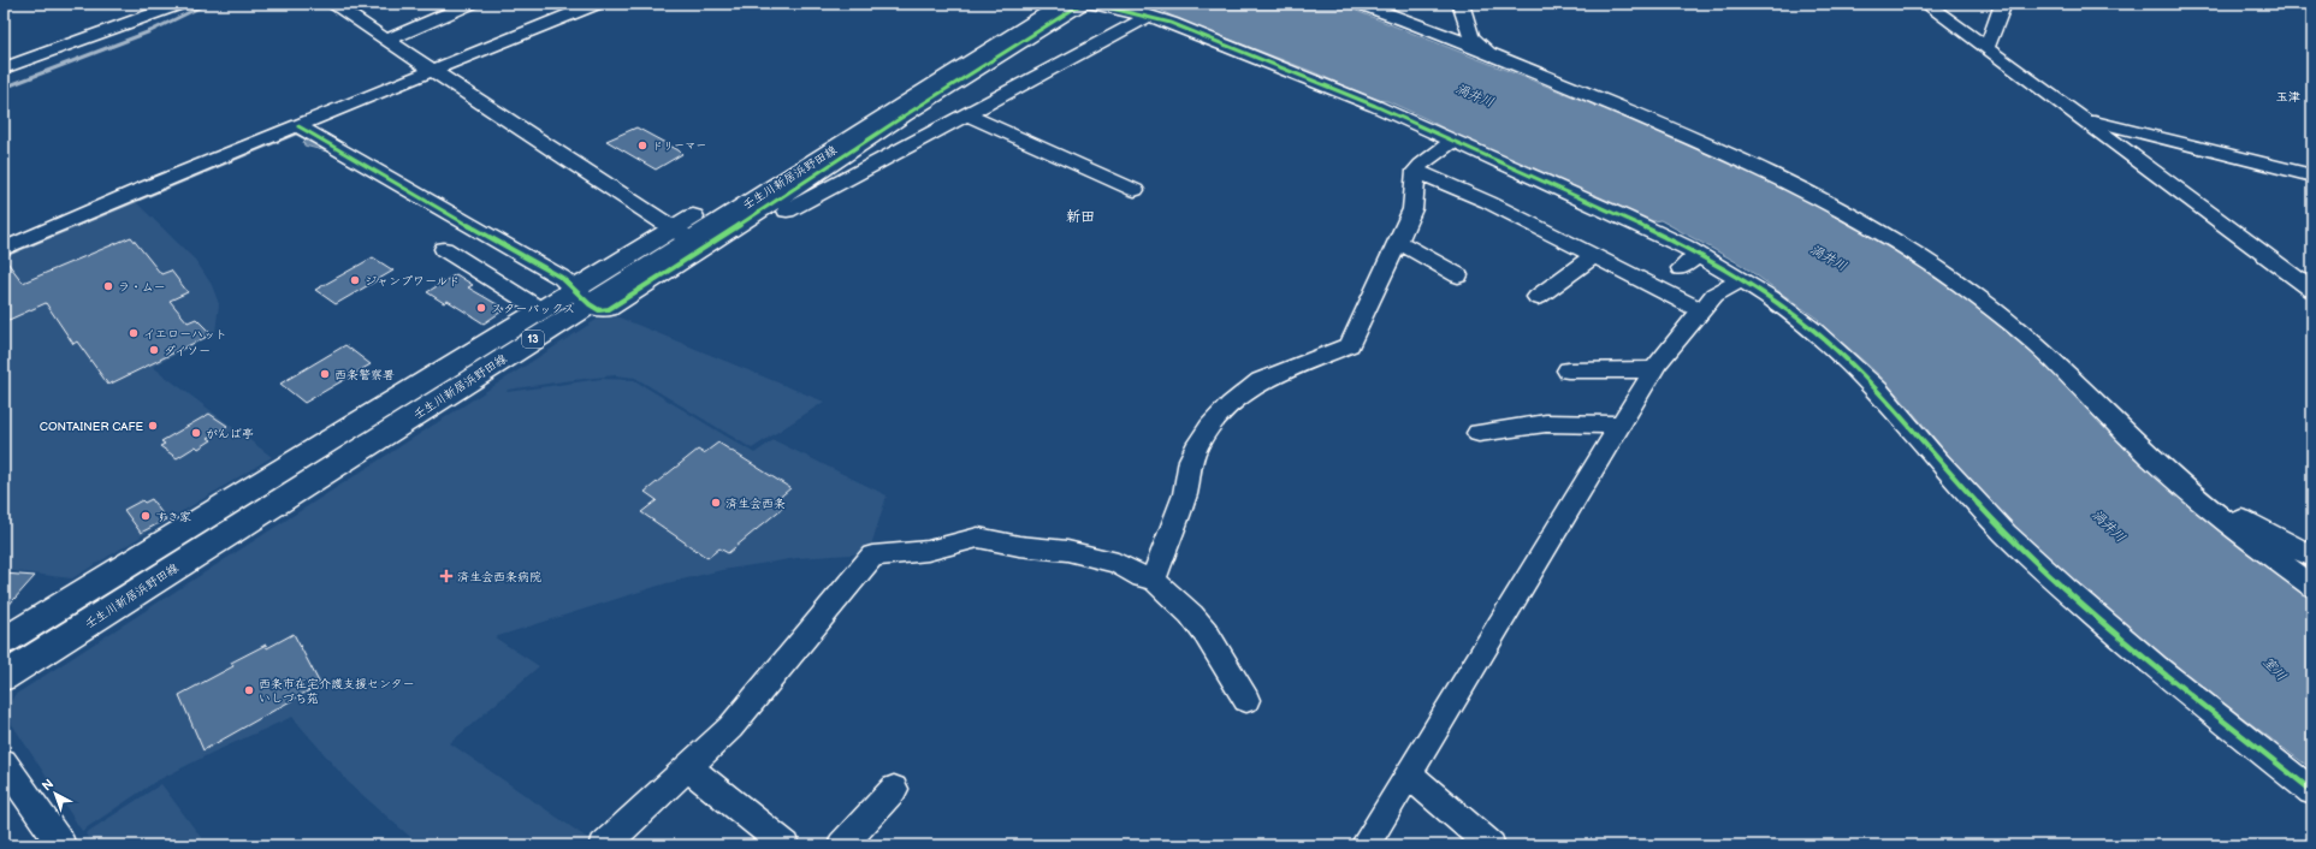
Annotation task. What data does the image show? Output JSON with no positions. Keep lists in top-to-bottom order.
{
  "streets": {
    "main road": ["壬生川新居浜野田線", "13"]
  },
  "districts": ["玉津", "新田"],
  "water": ["渦井川", "室川"],
  "places": {
    "other": [
      "ドリーマー",
      "ジャンプワールド",
      "ラ・ムー",
      "スターバックス",
      "イエローハット",
      "ダイソー",
      "西条警察署",
      "CONTAINER CAFE",
      "がんば亭",
      "済生会西条",
      "すき家",
      "西条市在宅介護支援センター いしづち苑"
    ],
    "health": ["済生会西条病院"]
  },
  "north": "top left"
}
